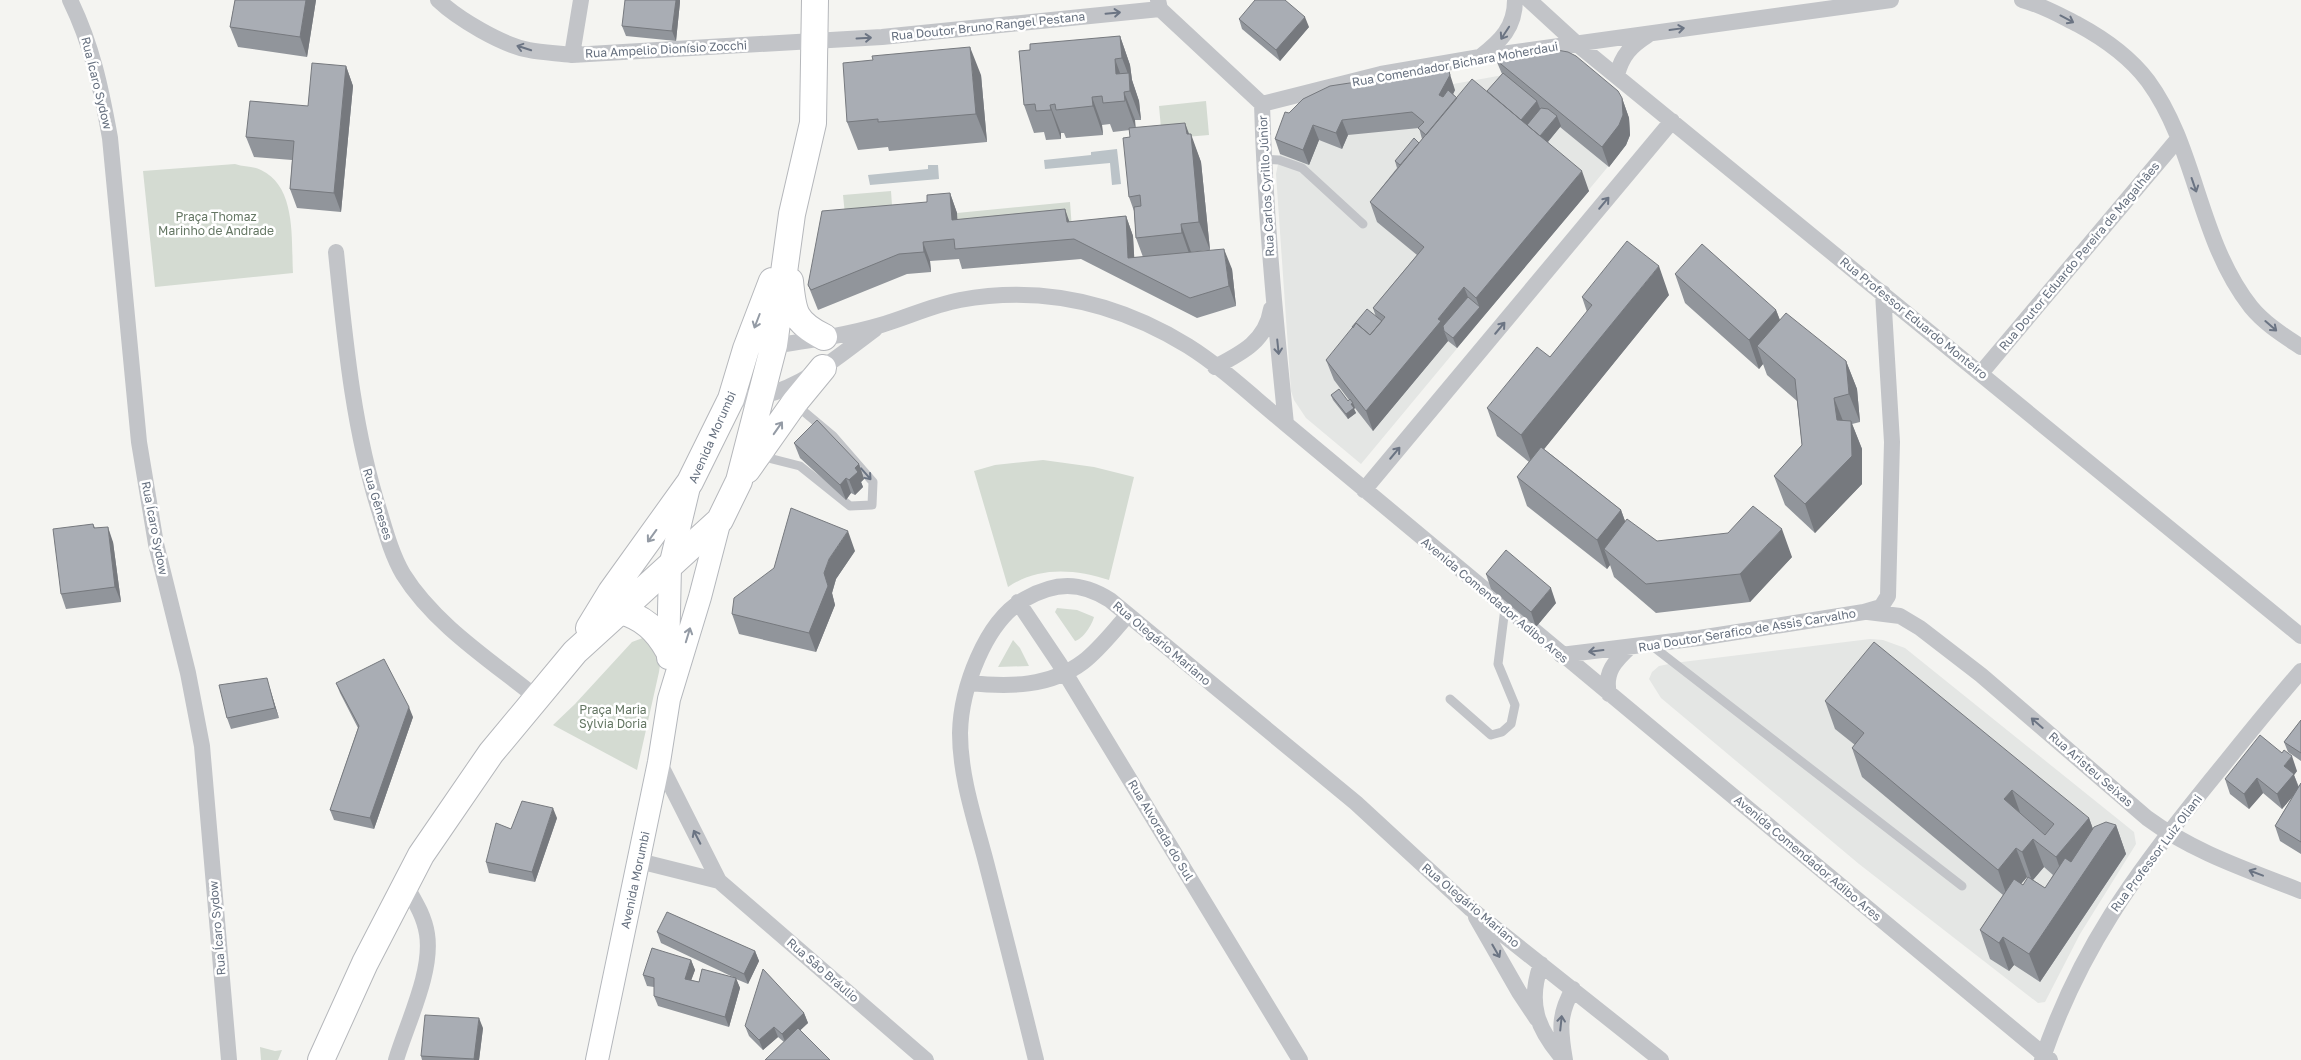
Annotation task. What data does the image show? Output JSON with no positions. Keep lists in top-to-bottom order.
{
  "streets": {
    "main road": ["Avenida Morumbi"],
    "street": [
      "Rua Doutor Bruno Rangel Pestana",
      "Rua Ampelio Dionísio Zocchi",
      "Rua Comendador Bichara Moherdaui",
      "Rua Ícaro Sydow",
      "Rua Carlos Cyrillo Júnior",
      "Rua Doutor Eduardo Pereira de Magalhães",
      "Rua Professor Eduardo Monteiro",
      "Rua Gêneses",
      "Avenida Comendador Adibo Ares",
      "Rua Doutor Serafico de Assis Carvalho",
      "Rua Olegário Mariano",
      "Rua Aristeu Seixas",
      "Rua Alvorada do Sul",
      "Rua Professor Luiz Oliani",
      "Rua São Bráulio"
    ]
  },
  "crossings": [
    ["Rua Doutor Bruno Rangel Pestana", "Rua Ampelio Dionísio Zocchi"],
    ["Rua Doutor Bruno Rangel Pestana", "Rua Carlos Cyrillo Júnior"],
    ["Rua Doutor Bruno Rangel Pestana", "Avenida Morumbi"],
    ["Rua Ampelio Dionísio Zocchi", "Avenida Morumbi"],
    ["Rua Comendador Bichara Moherdaui", "Rua Carlos Cyrillo Júnior"],
    ["Rua Comendador Bichara Moherdaui", "Rua Professor Eduardo Monteiro"],
    ["Rua Carlos Cyrillo Júnior", "Avenida Comendador Adibo Ares"],
    ["Rua Doutor Eduardo Pereira de Magalhães", "Rua Professor Eduardo Monteiro"],
    ["Rua Professor Eduardo Monteiro", "Rua Doutor Serafico de Assis Carvalho"],
    ["Avenida Morumbi", "Avenida Comendador Adibo Ares"],
    ["Avenida Morumbi", "Rua São Bráulio"],
    ["Avenida Comendador Adibo Ares", "Rua Doutor Serafico de Assis Carvalho"],
    ["Avenida Comendador Adibo Ares", "Rua Professor Luiz Oliani"],
    ["Rua Doutor Serafico de Assis Carvalho", "Rua Aristeu Seixas"],
    ["Rua Olegário Mariano", "Rua Alvorada do Sul"],
    ["Rua Aristeu Seixas", "Rua Professor Luiz Oliani"]
  ],
  "one_way": ["Rua Doutor Bruno Rangel Pestana", "Rua Comendador Bichara Moherdaui", "Rua Aristeu Seixas"],
  "parks": ["Praça Thomaz Marinho de Andrade", "Praça Maria Sylvia Doria"]
}
